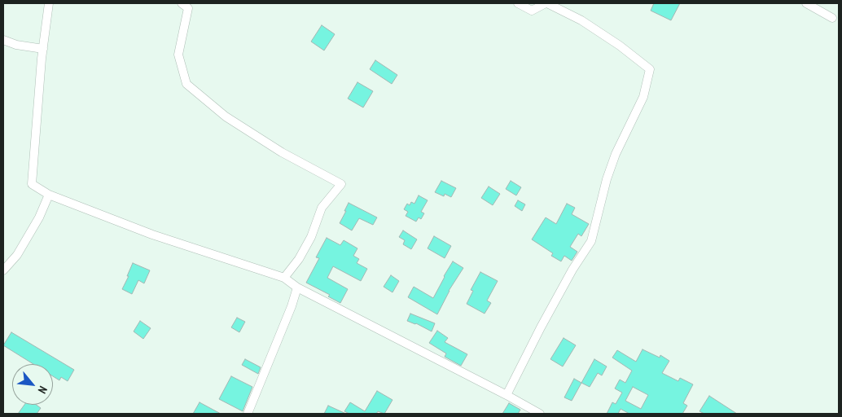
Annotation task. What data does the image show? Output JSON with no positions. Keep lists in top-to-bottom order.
{
  "north": "bottom right"
}
